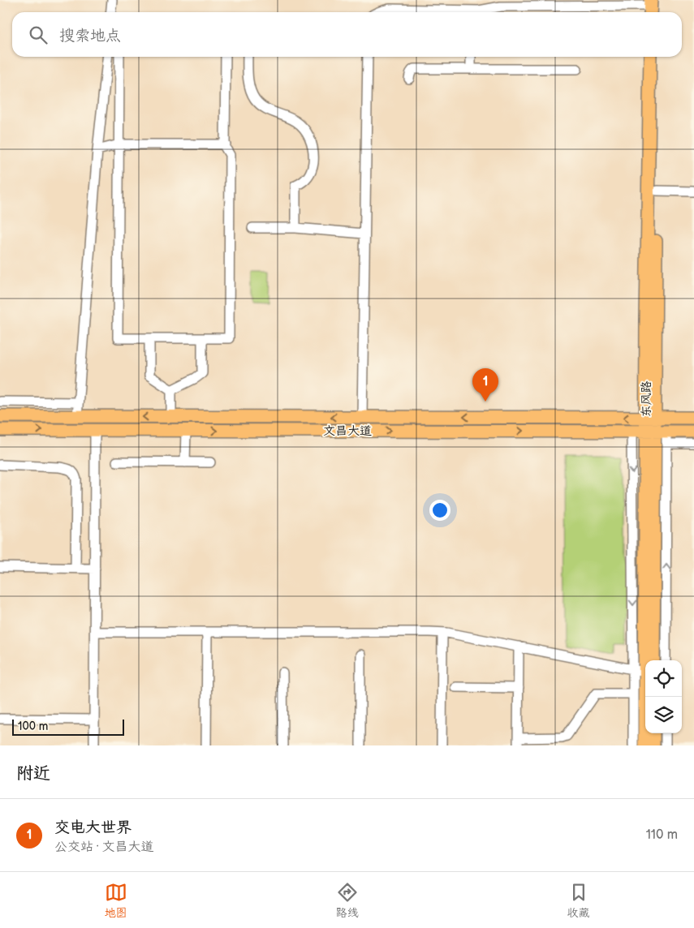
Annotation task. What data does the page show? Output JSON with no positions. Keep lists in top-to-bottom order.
{
  "streets": {
    "main road": ["东风路", "文昌大道"]
  },
  "crossings": [
    ["东风路", "文昌大道"]
  ],
  "scale_bar": "100 m",
  "page": {
    "search": "搜索地点",
    "pins": "1",
    "scale": "100 m",
    "heading": "附近",
    "list": [
      {
        "mark": "1",
        "name": "交电大世界",
        "note": "公交站 · 文昌大道",
        "value": "110 m"
      }
    ],
    "nav": ["地图", "路线", "收藏"]
  }
}
